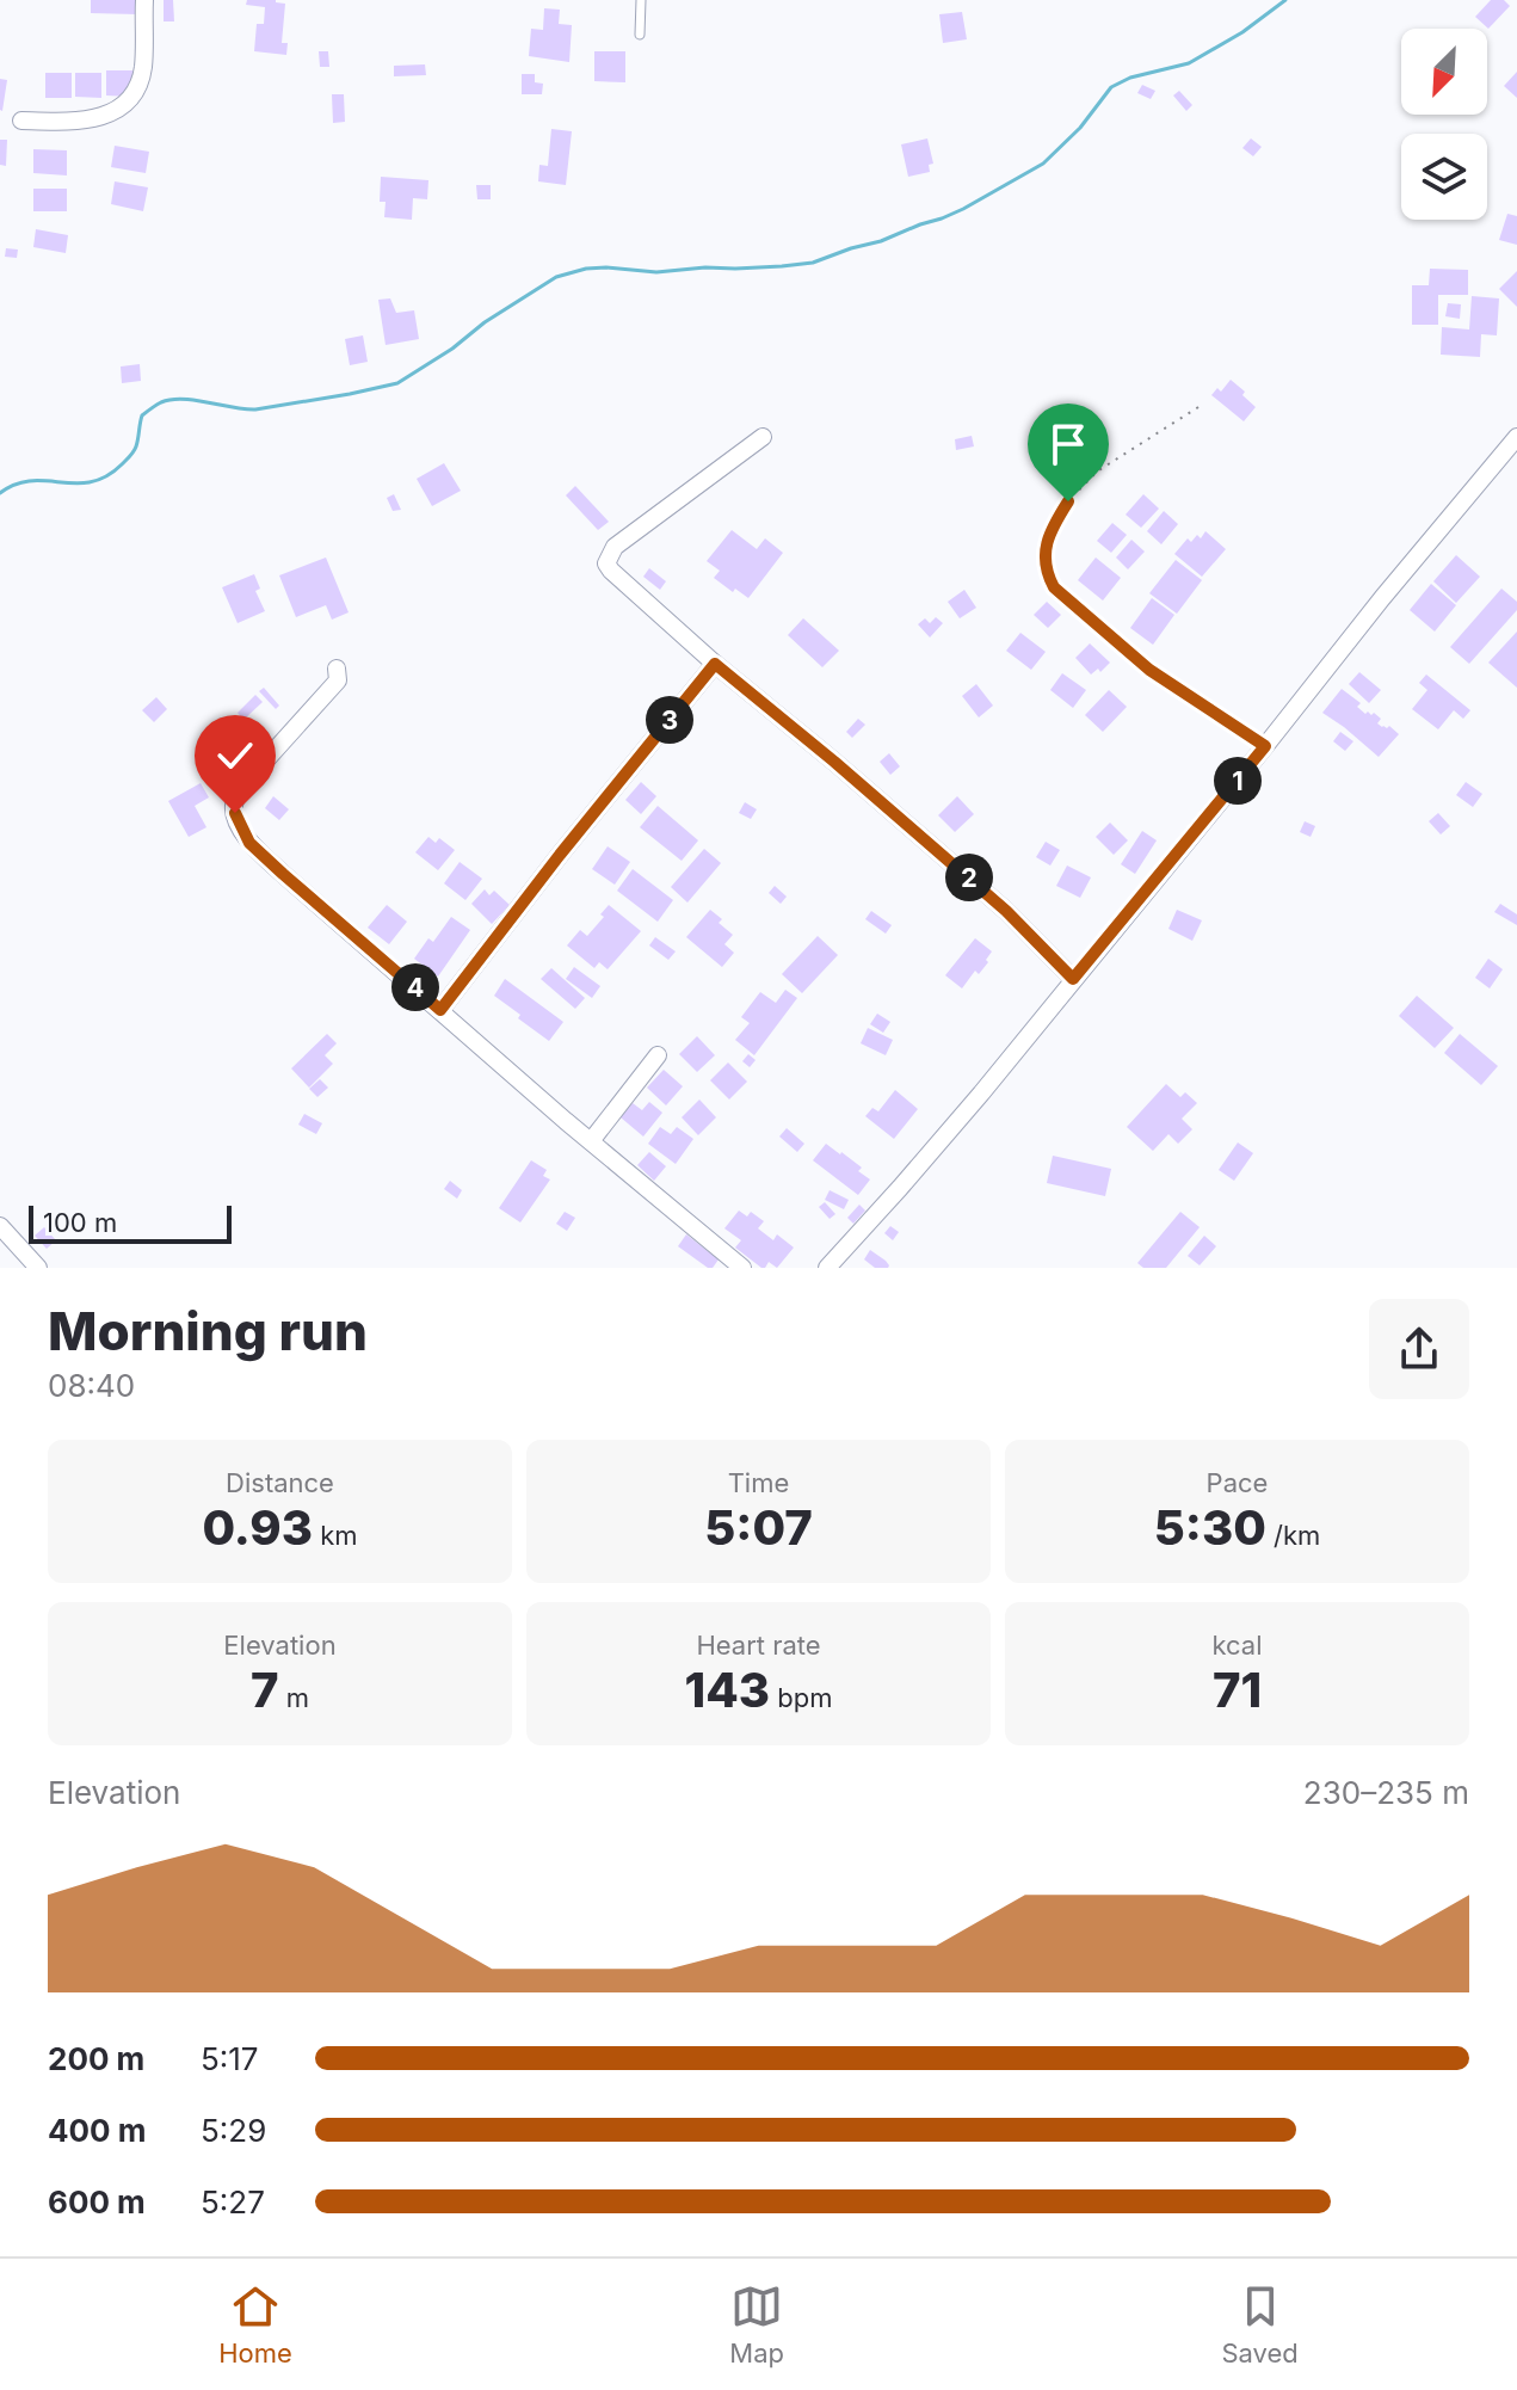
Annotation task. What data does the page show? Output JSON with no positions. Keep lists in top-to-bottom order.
{
  "scale_bar": "100 m",
  "north": "bottom left",
  "page": {
    "pins": [
      "3",
      "1",
      "2",
      "4"
    ],
    "scale": "100 m",
    "heading": ["Morning run", "08:40"],
    "stats": [
      ["Distance", "0.93 km"],
      ["Time", "5:07"],
      ["Pace", "5:30 /km"],
      ["Elevation", "7 m"],
      ["Heart rate", "143 bpm"],
      ["kcal", "71"]
    ],
    "chart": ["Elevation", "230–235 m"],
    "list": [
      {
        "name": "200 m",
        "note": "5:17"
      },
      {
        "name": "400 m",
        "note": "5:29"
      },
      {
        "name": "600 m",
        "note": "5:27"
      }
    ],
    "tabs": ["Home", "Map", "Saved"]
  }
}
